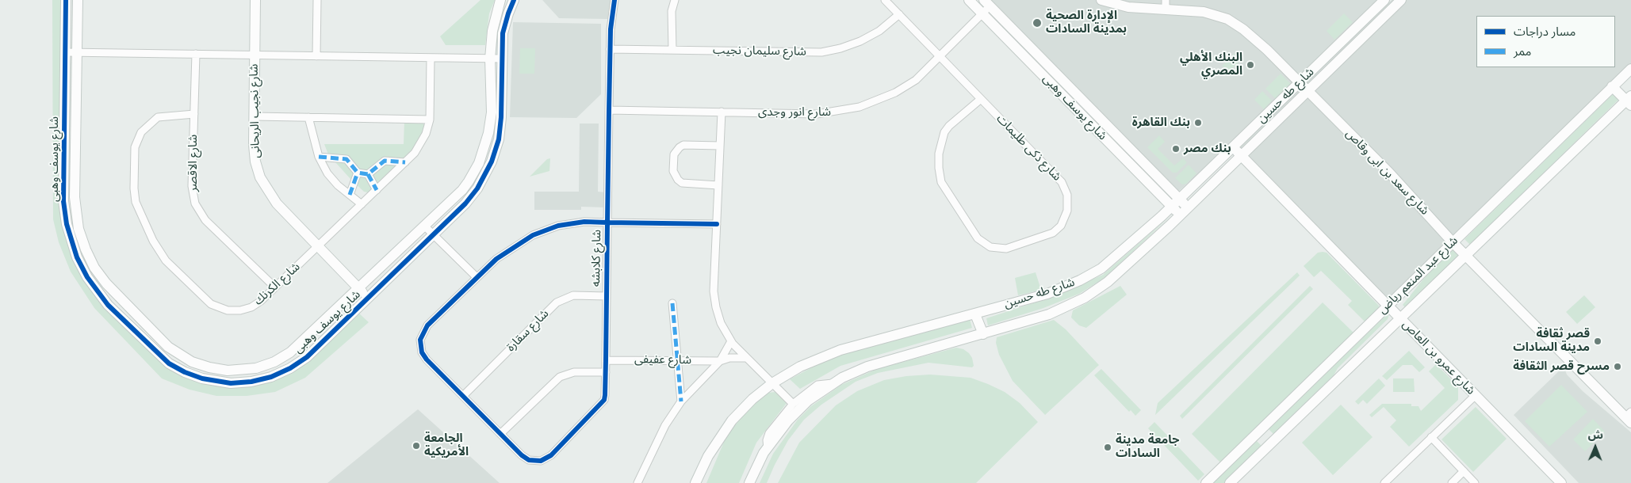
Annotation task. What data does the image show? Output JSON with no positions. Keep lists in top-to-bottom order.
{
  "streets": {
    "street": [
      "شارع سليمان نجيب",
      "شارع طه حسين",
      "شارع يوسف وهبى",
      "شارع نجيب الريحانى",
      "شارع انور وجدى",
      "شارع ذكى طليمات",
      "شارع الاقصر",
      "شارع سعد بن ابى وقاص",
      "شارع كلابشه",
      "شارع عبد المنعم رياض",
      "شارع الكرنك",
      "شارع سقارة",
      "شارع عمرو بن العاص",
      "شارع عفيفى"
    ]
  },
  "crossings": [
    ["شارع سليمان نجيب", "شارع ذكى طليمات"],
    ["شارع سليمان نجيب", "شارع كلابشه"],
    ["شارع طه حسين", "شارع يوسف وهبى"],
    ["شارع طه حسين", "شارع سعد بن ابى وقاص"],
    ["شارع طه حسين", "شارع عمرو بن العاص"],
    ["شارع يوسف وهبى", "شارع نجيب الريحانى"],
    ["شارع يوسف وهبى", "شارع انور وجدى"],
    ["شارع نجيب الريحانى", "شارع الكرنك"],
    ["شارع انور وجدى", "شارع ذكى طليمات"],
    ["شارع انور وجدى", "شارع كلابشه"],
    ["شارع الاقصر", "شارع الكرنك"],
    ["شارع سعد بن ابى وقاص", "شارع عبد المنعم رياض"],
    ["شارع كلابشه", "شارع سقارة"],
    ["شارع كلابشه", "شارع عفيفى"],
    ["شارع عبد المنعم رياض", "شارع عمرو بن العاص"]
  ],
  "places": [
    "الإدارة الصحية بمدينة السادات",
    "البنك الأهلي المصري",
    "بنك القاهرة",
    "بنك مصر",
    "قصر ثقافة مدينة السادات",
    "مسرح قصر الثقافة",
    "الجامعة الأمريكية",
    "جامعة مدينة السادات"
  ],
  "legend": ["مسار دراجات", "ممر"],
  "north": "top"
}
